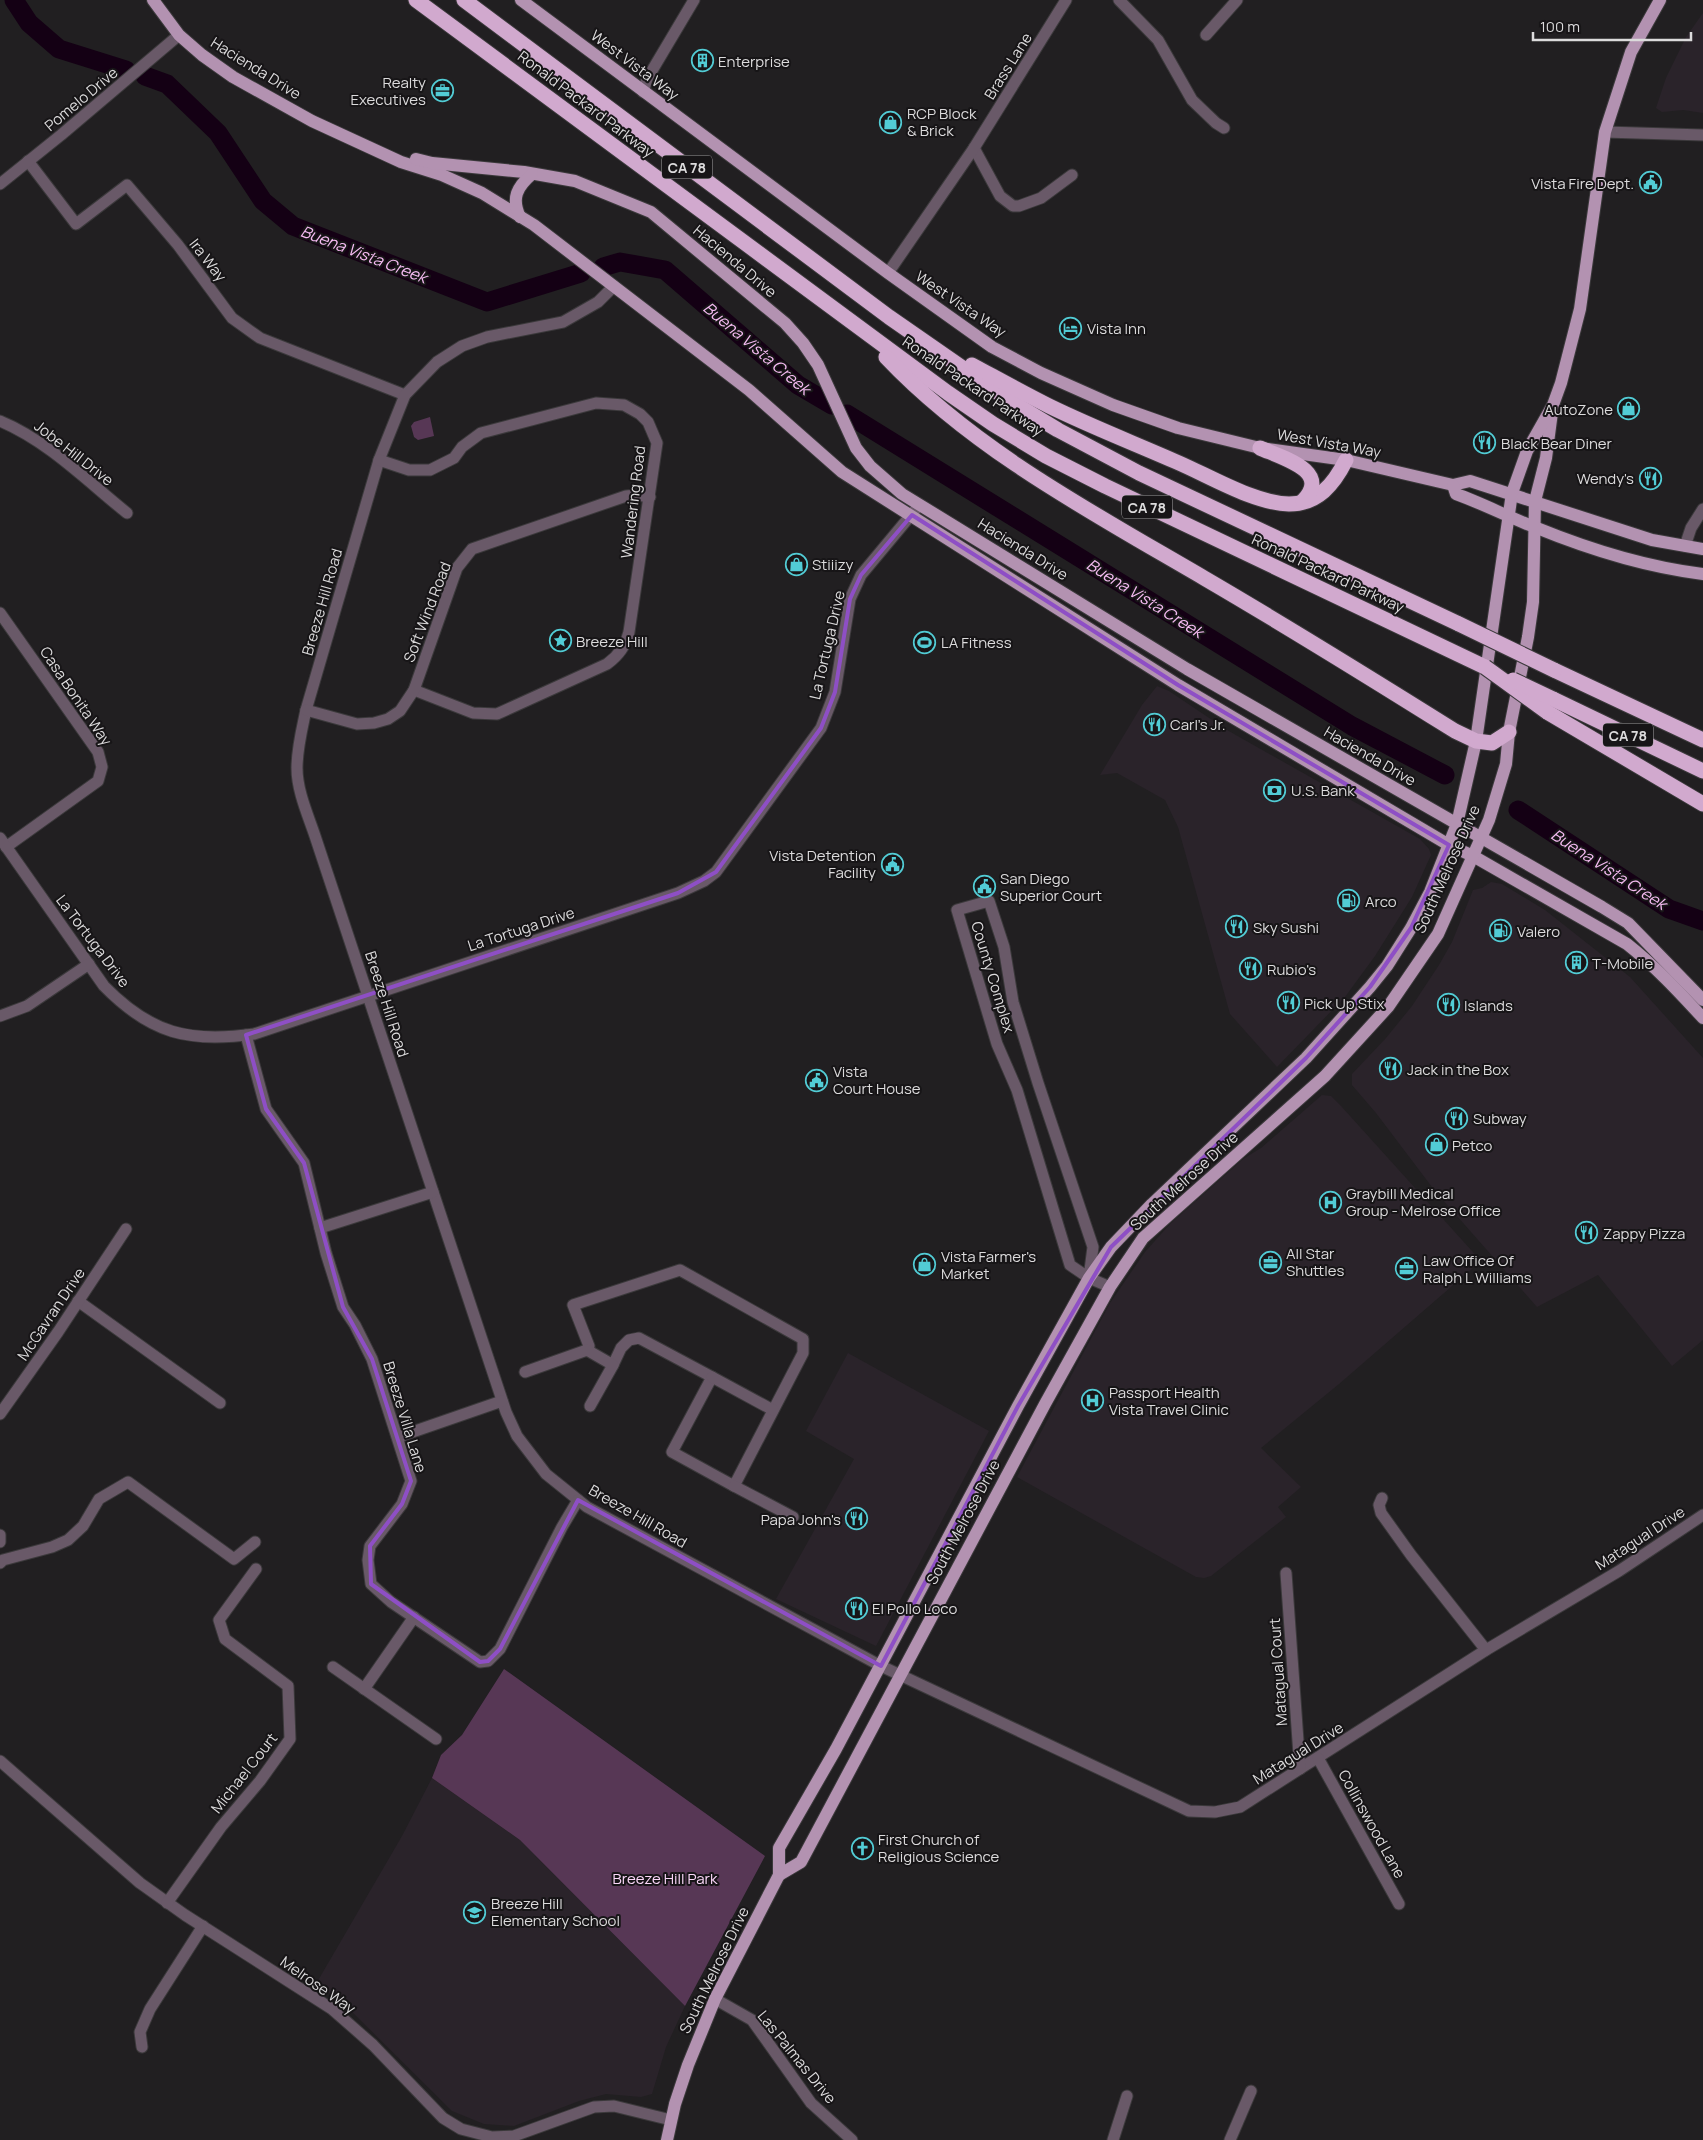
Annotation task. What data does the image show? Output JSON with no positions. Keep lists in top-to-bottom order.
{
  "streets": {
    "highway": ["Ronald Packard Parkway", "CA 78"],
    "main road": ["West Vista Way", "Hacienda Drive", "South Melrose Drive"],
    "street": [
      "Brass Lane",
      "Pomelo Drive",
      "Ira Way",
      "Jobe Hill Drive",
      "Wandering Road",
      "Breeze Hill Road",
      "Soft Wind Road",
      "La Tortuga Drive",
      "Casa Bonita Way",
      "County Complex",
      "McGavran Drive",
      "Breeze Villa Lane",
      "Matagual Drive",
      "Matagual Court",
      "Michael Court",
      "Collinswood Lane",
      "Melrose Way",
      "Las Palmas Drive"
    ]
  },
  "crossings": [
    ["West Vista Way", "Brass Lane"],
    ["West Vista Way", "South Melrose Drive"],
    ["Hacienda Drive", "Pomelo Drive"],
    ["Hacienda Drive", "Breeze Hill Road"],
    ["Hacienda Drive", "La Tortuga Drive"],
    ["Hacienda Drive", "South Melrose Drive"],
    ["Pomelo Drive", "Ira Way"],
    ["Ronald Packard Parkway", "CA 78"],
    ["Ira Way", "Breeze Hill Road"],
    ["Wandering Road", "Breeze Hill Road"],
    ["Wandering Road", "Soft Wind Road"],
    ["Breeze Hill Road", "Soft Wind Road"],
    ["Breeze Hill Road", "La Tortuga Drive"],
    ["Breeze Hill Road", "South Melrose Drive"],
    ["Breeze Hill Road", "Breeze Villa Lane"],
    ["Breeze Hill Road", "Matagual Drive"],
    ["La Tortuga Drive", "Casa Bonita Way"],
    ["La Tortuga Drive", "Breeze Villa Lane"],
    ["South Melrose Drive", "County Complex"],
    ["South Melrose Drive", "Matagual Drive"],
    ["South Melrose Drive", "Melrose Way"],
    ["South Melrose Drive", "Las Palmas Drive"],
    ["Matagual Drive", "Matagual Court"],
    ["Matagual Drive", "Collinswood Lane"],
    ["Michael Court", "Melrose Way"]
  ],
  "water": ["Buena Vista Creek"],
  "parks": ["Breeze Hill Park"],
  "places": {
    "building": ["Enterprise", "T-Mobile"],
    "office": ["Realty Executives", "All Star Shuttles", "Law Office Of Ralph L Williams"],
    "shop": [
      "RCP Block & Brick",
      "AutoZone",
      "Stiiizy",
      "Petco",
      "Vista Farmer's Market"
    ],
    "public building": [
      "Vista Fire Dept.",
      "Vista Detention Facility",
      "San Diego Superior Court",
      "Vista Court House"
    ],
    "hotel": ["Vista Inn"],
    "restaurant": [
      "Black Bear Diner",
      "Wendy's",
      "Carl's Jr.",
      "Sky Sushi",
      "Rubio's",
      "Pick Up Stix",
      "Islands",
      "Jack in the Box",
      "Subway",
      "Zappy Pizza",
      "Papa John's",
      "El Pollo Loco"
    ],
    "place": ["Breeze Hill"],
    "sports": ["LA Fitness"],
    "bank": ["U.S. Bank"],
    "fuel station": ["Arco", "Valero"],
    "hospital": ["Graybill Medical Group - Melrose Office", "Passport Health Vista Travel Clinic"],
    "church": ["First Church of Religious Science"],
    "school or university": ["Breeze Hill Elementary School"]
  },
  "scale_bar": "100 m"
}
